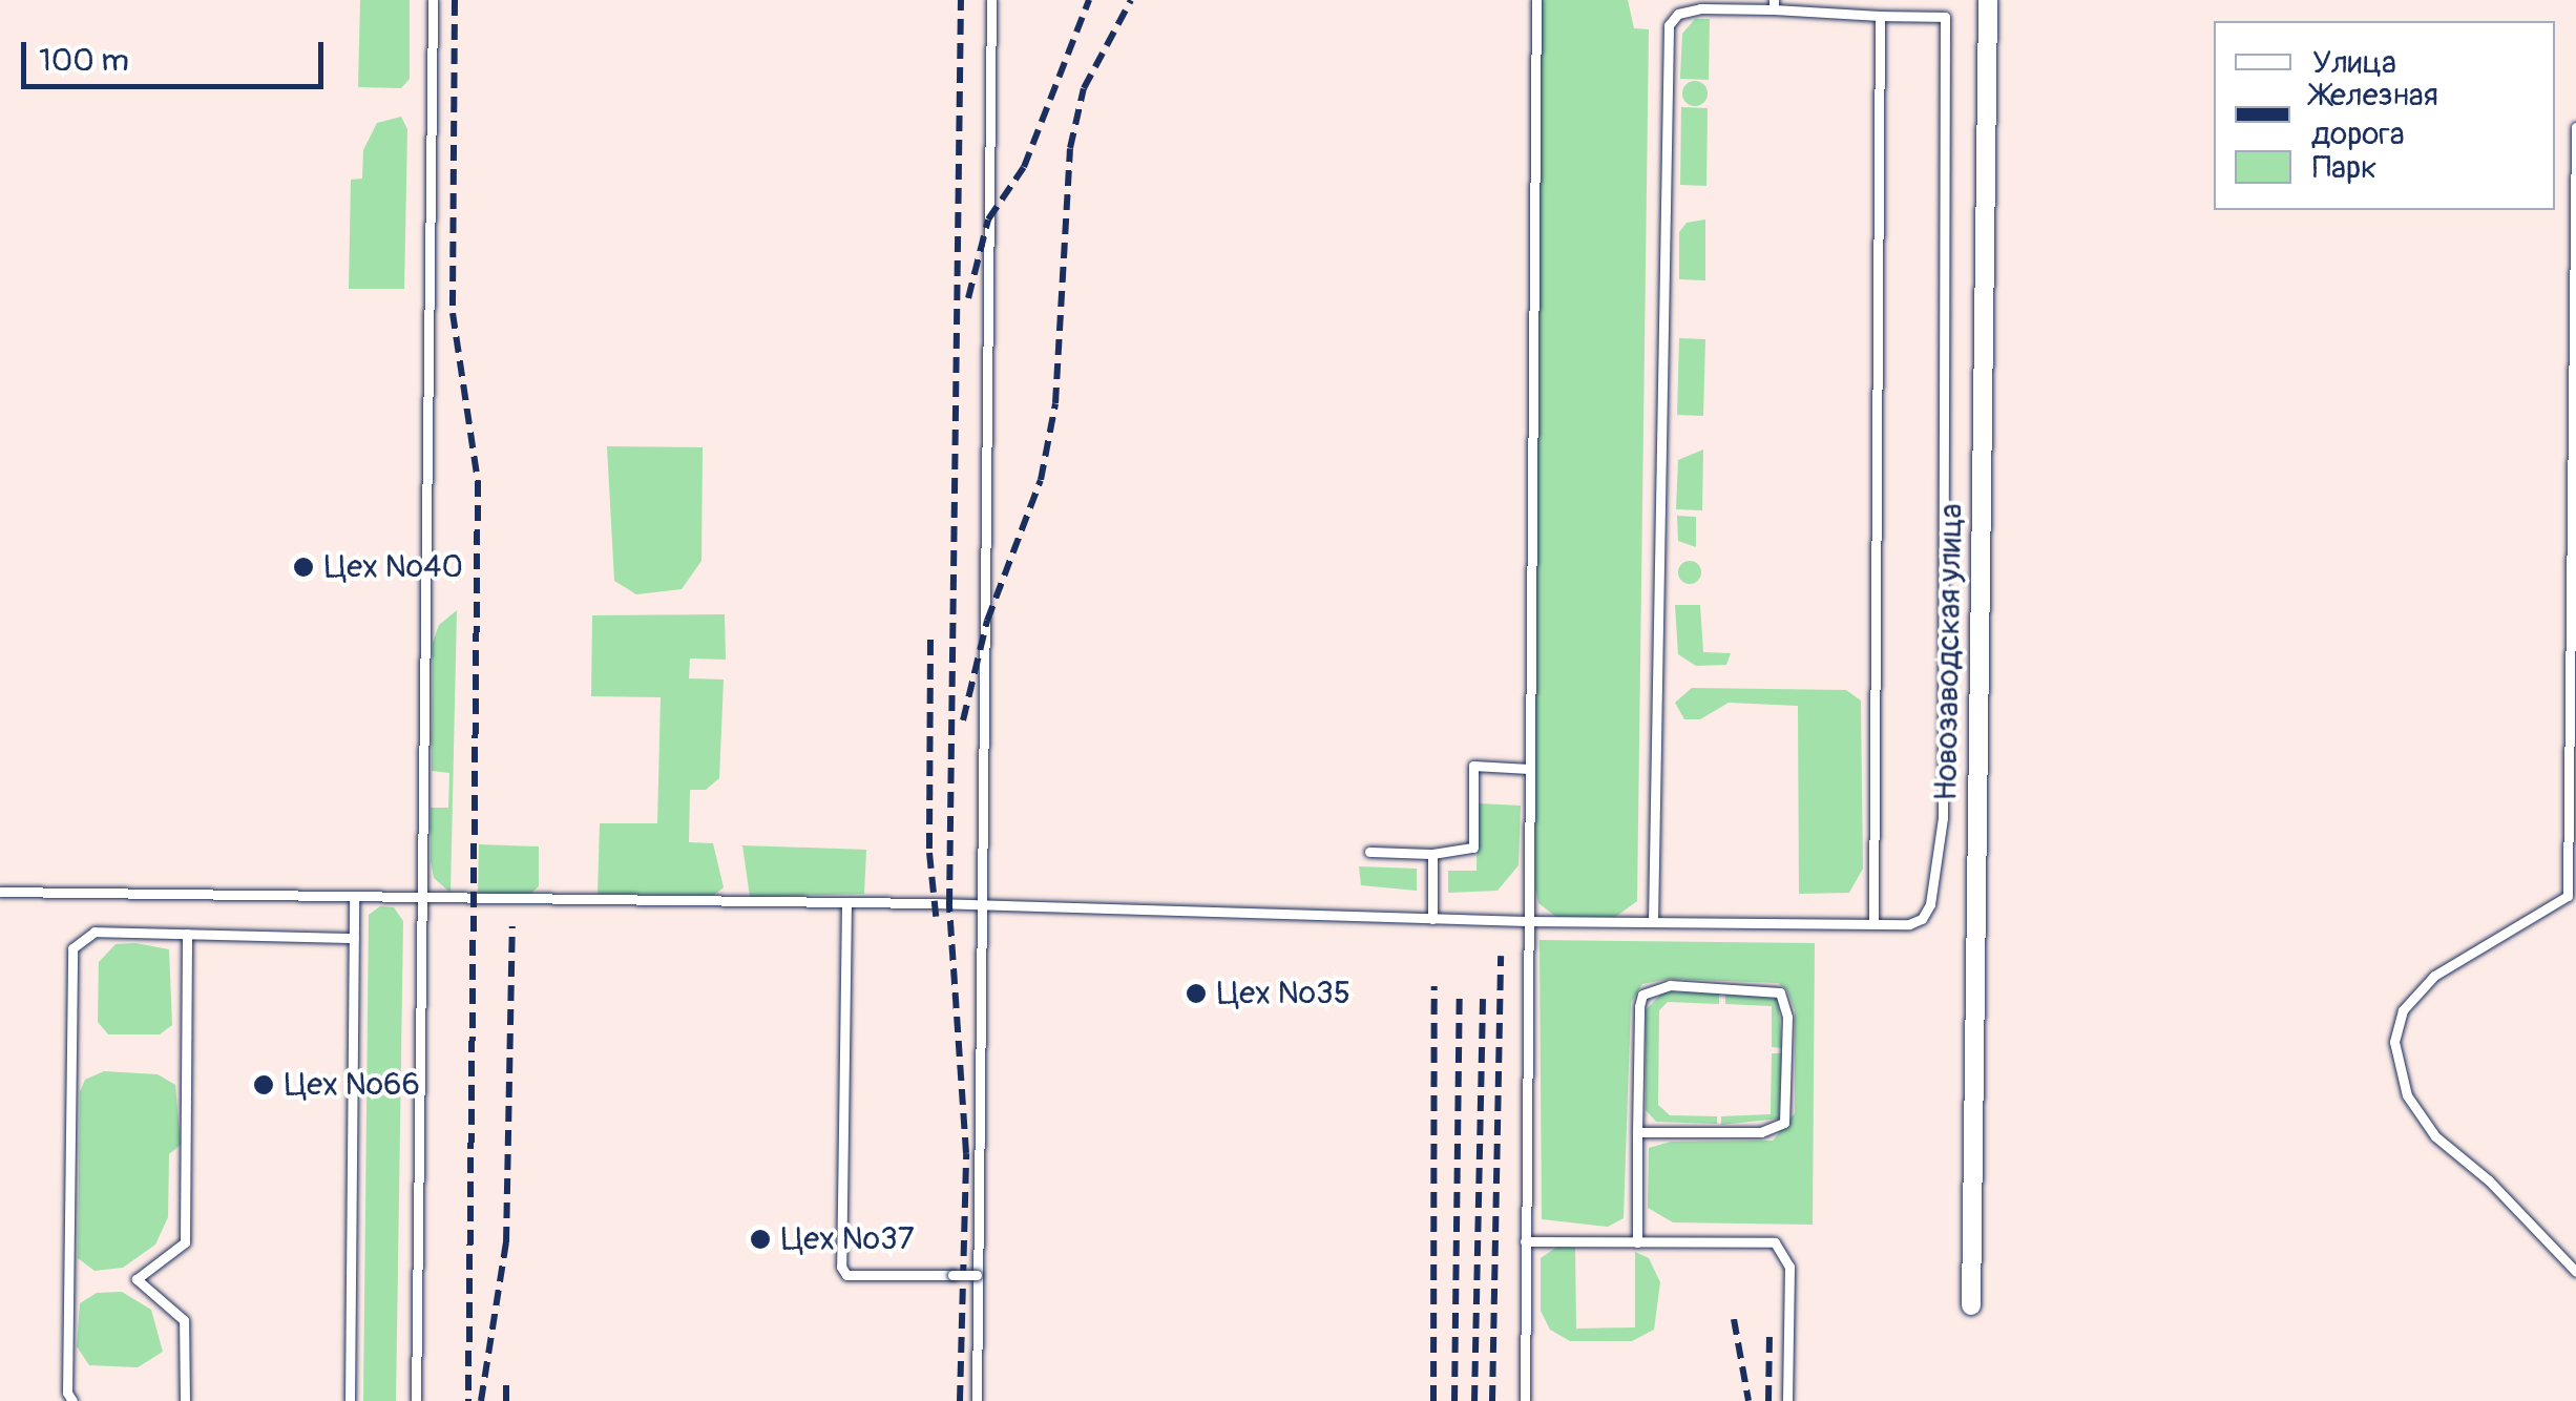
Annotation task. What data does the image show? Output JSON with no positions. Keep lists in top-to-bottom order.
{
  "streets": {
    "street": ["Новозаводская улица"]
  },
  "places": [
    "Цех №40",
    "Цех №35",
    "Цех №66",
    "Цех №37"
  ],
  "legend": ["Улица", "Железная дорога", "Парк"],
  "scale_bar": "100 m"
}
